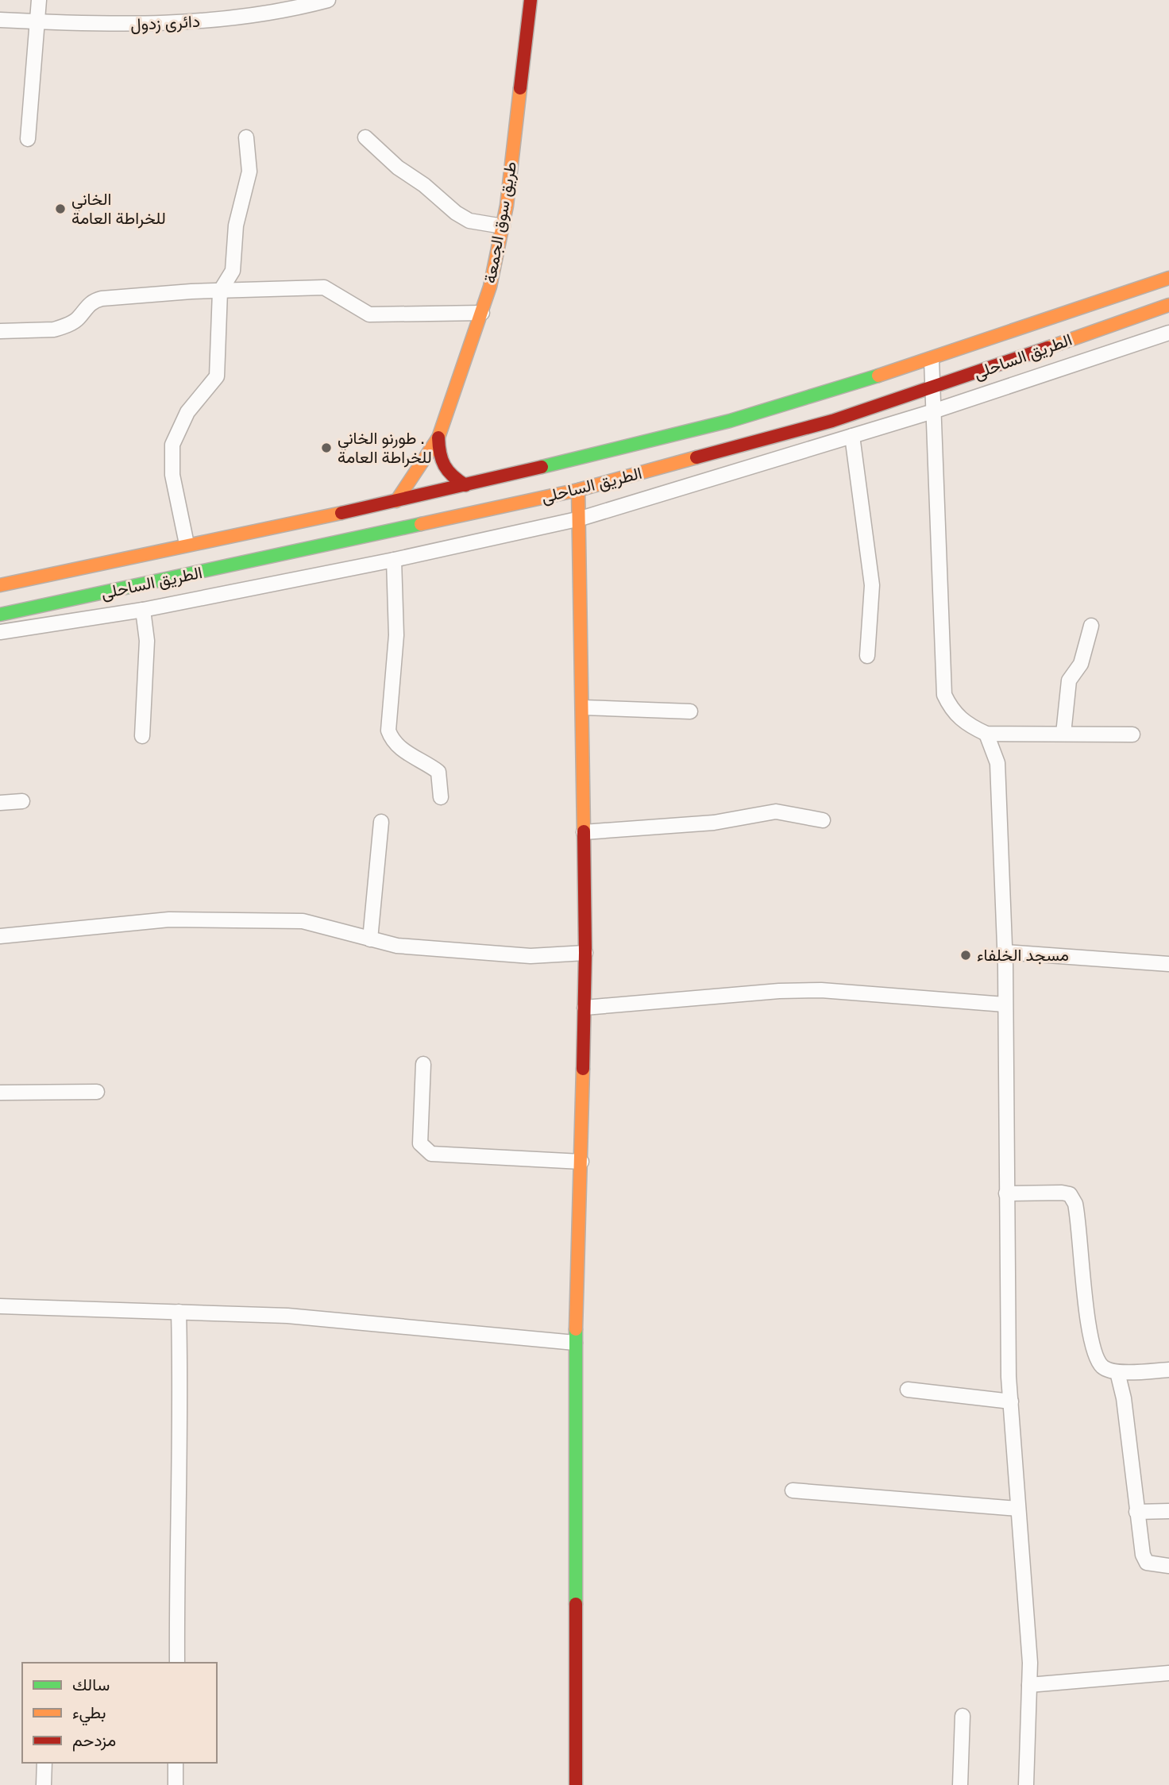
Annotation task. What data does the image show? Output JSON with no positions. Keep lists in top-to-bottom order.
{
  "streets": {
    "main road": ["طريق سوق الجمعة", "الطريق الساحلى"],
    "street": ["دائرى زدول"]
  },
  "crossings": [
    ["طريق سوق الجمعة", "الطريق الساحلى"]
  ],
  "places": ["الخاني للخراطة العامة", "طورنو الخاني . للخراطة العامة", "مسجد الخلفاء"],
  "legend": ["سالك", "بطيء", "مزدحم"]
}
